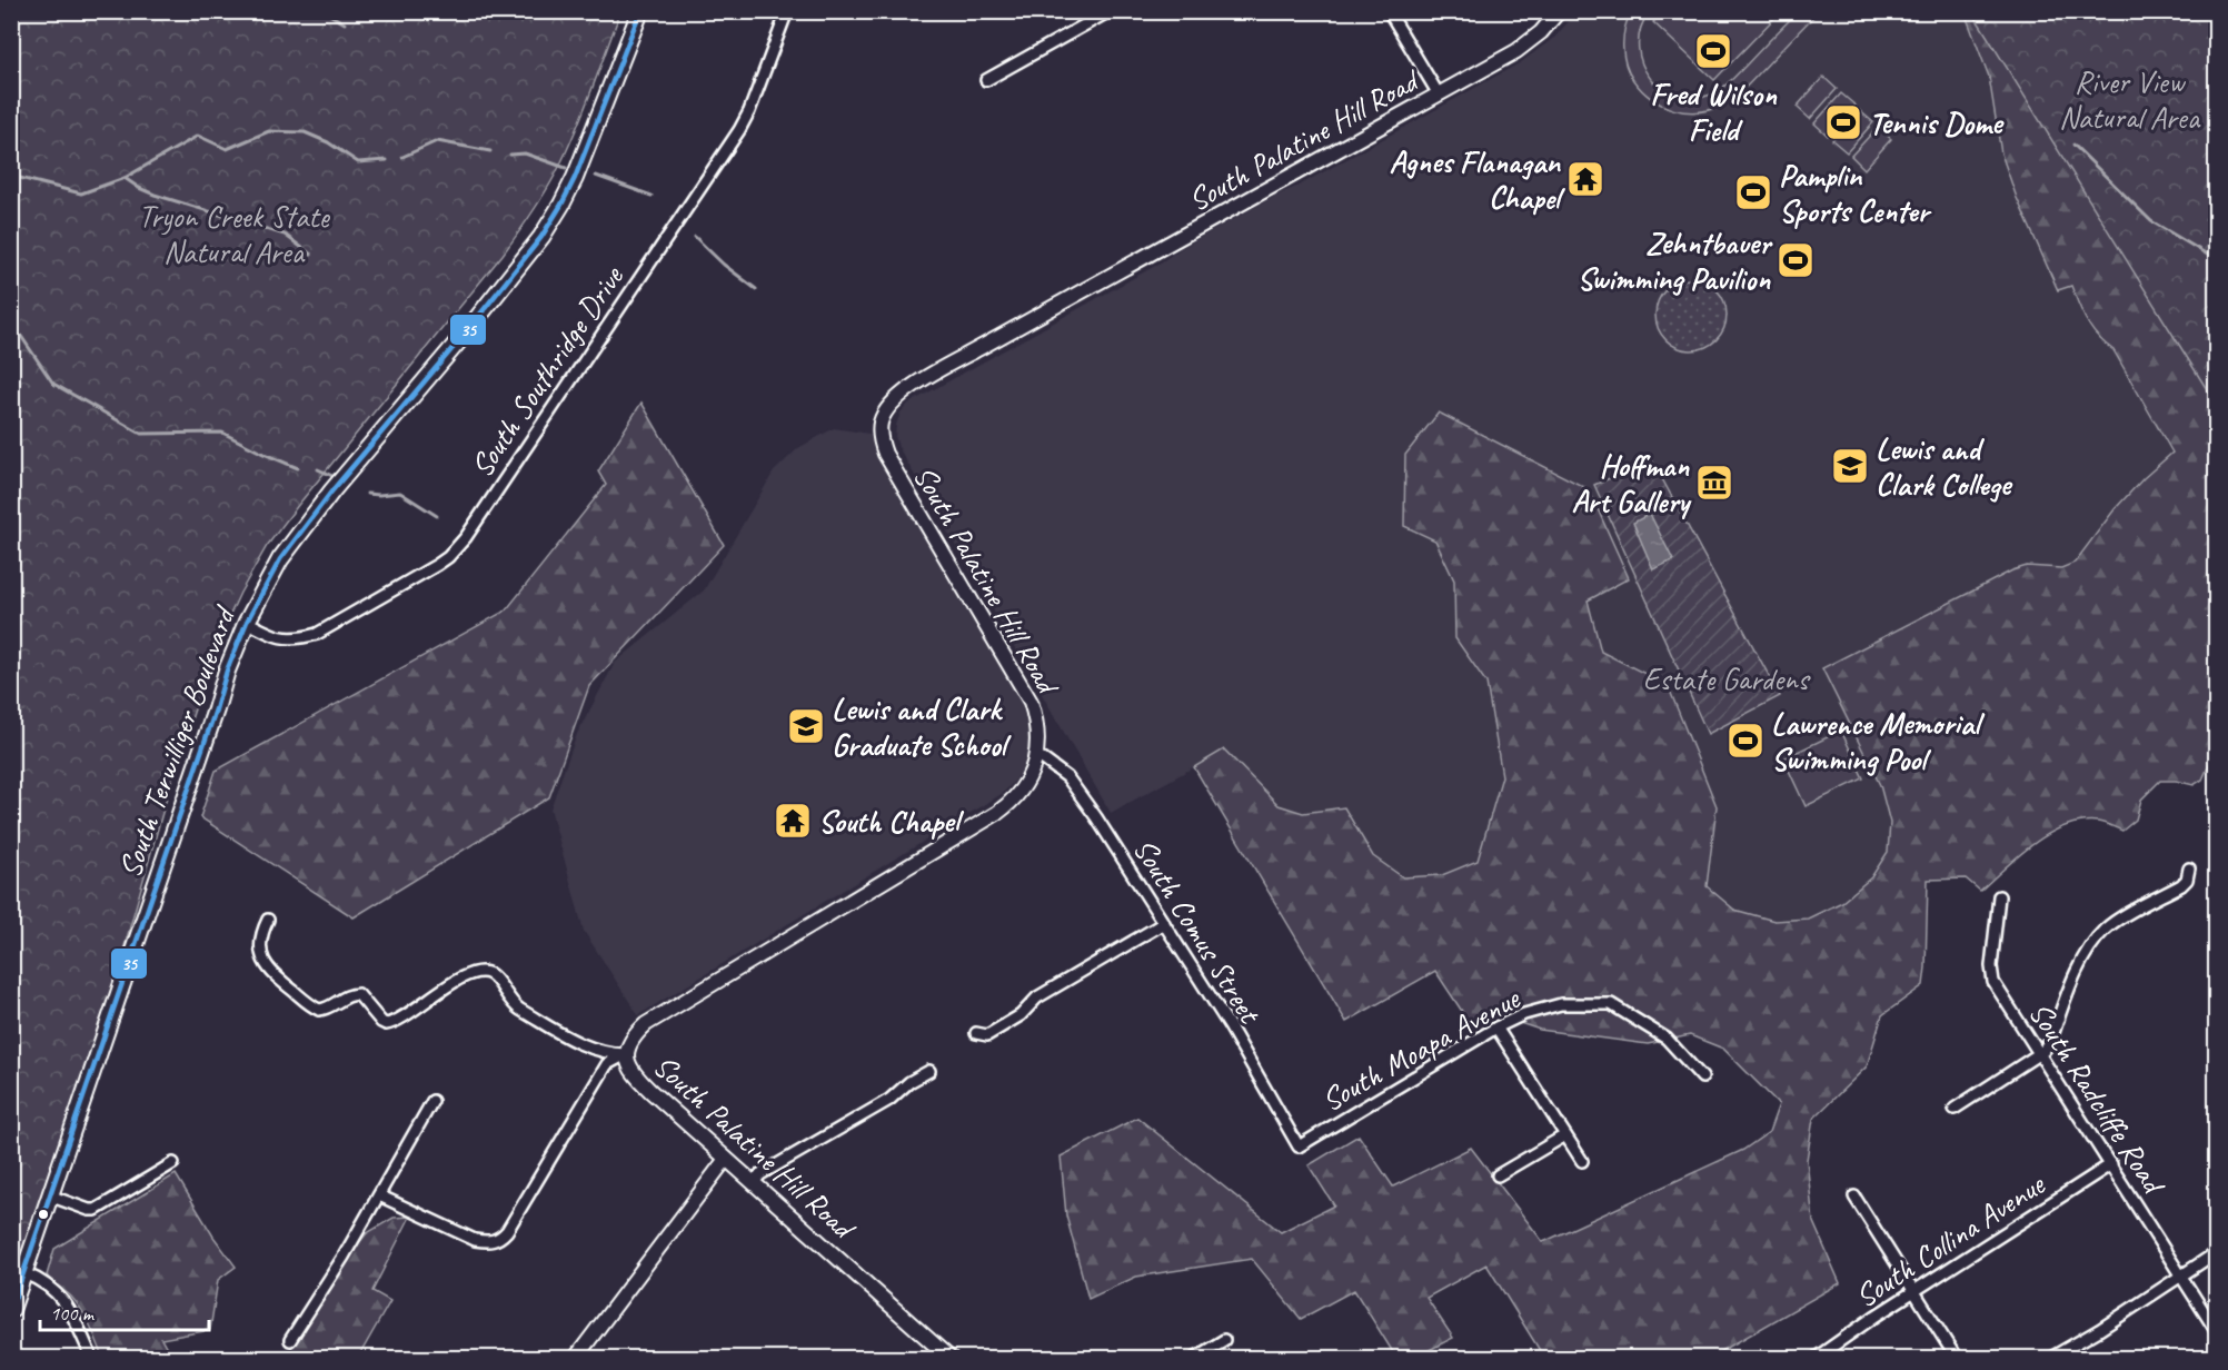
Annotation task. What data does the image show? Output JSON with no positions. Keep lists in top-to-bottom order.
{
  "streets": {
    "main road": ["South Terwilliger Boulevard"],
    "street": [
      "South Palatine Hill Road",
      "South Southridge Drive",
      "South Comus Street",
      "South Moapa Avenue",
      "South Radcliffe Road",
      "South Collina Avenue"
    ]
  },
  "crossings": [
    ["South Palatine Hill Road", "South Comus Street"],
    ["South Southridge Drive", "South Terwilliger Boulevard"],
    ["South Comus Street", "South Moapa Avenue"],
    ["South Radcliffe Road", "South Collina Avenue"]
  ],
  "parks": ["River View Natural Area", "Tryon Creek State Natural Area", "Estate Gardens"],
  "places": {
    "sports": [
      "Fred Wilson Field",
      "Tennis Dome",
      "Pamplin Sports Center",
      "Zehntbauer Swimming Pavilion",
      "Lawrence Memorial Swimming Pool"
    ],
    "temple": ["Agnes Flanagan Chapel", "South Chapel"],
    "school or university": ["Lewis and Clark College", "Lewis and Clark Graduate School"],
    "museum": ["Hoffman Art Gallery"]
  },
  "lines": ["transit line 35"],
  "scale_bar": "100 m"
}
